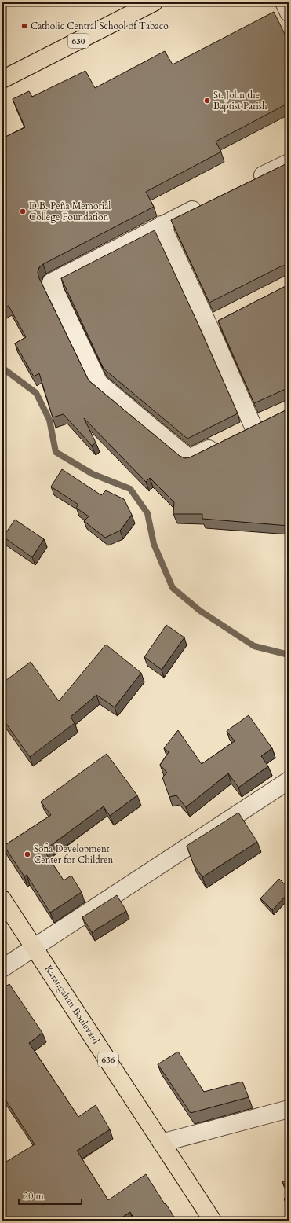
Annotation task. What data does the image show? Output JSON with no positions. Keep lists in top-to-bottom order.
{
  "streets": {
    "main road": ["630", "Karangahan Boulevard", "636"]
  },
  "places": [
    "Catholic Central School of Tabaco",
    "St. John the Baptist Parish",
    "D.B. Peña Memorial College Foundation",
    "Sofia Development Center for Children"
  ],
  "scale_bar": "20 m"
}
